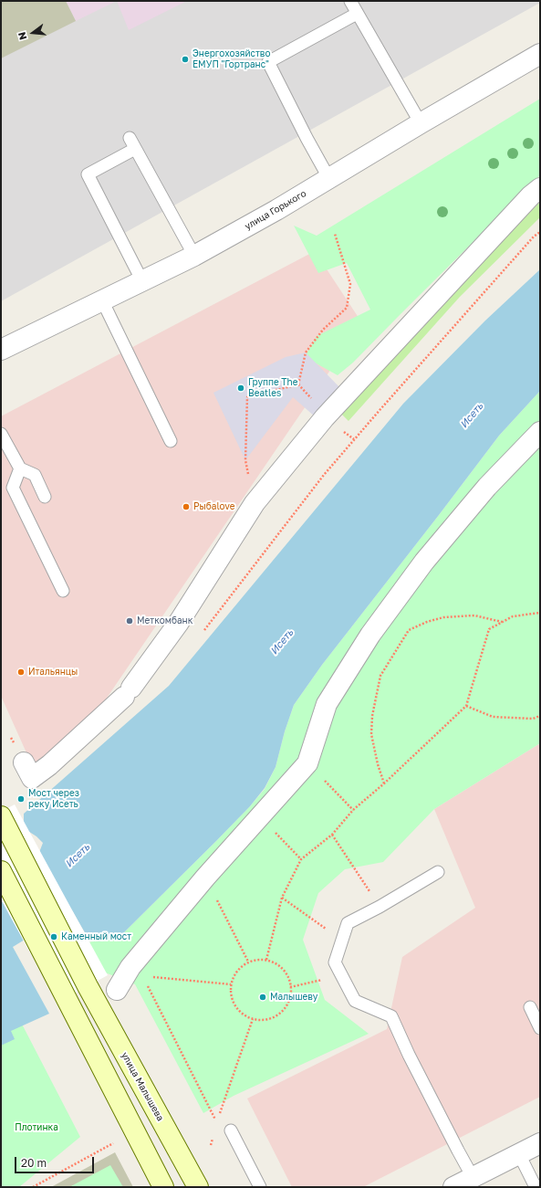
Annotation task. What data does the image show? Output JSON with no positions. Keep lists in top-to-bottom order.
{
  "streets": {
    "main road": ["улица Малышева"],
    "street": ["улица Горького"]
  },
  "water": ["Исеть"],
  "parks": ["Плотинка"],
  "places": [
    "Энергохозяйство ЕМУП \"Гортранс\"",
    "Группе The Beatles",
    "Рыбаlove",
    "Меткомбанк",
    "Итальянцы",
    "Мост через реку Исеть",
    "Каменный мост",
    "Малышеву"
  ],
  "scale_bar": "20 m",
  "north": "left"
}
